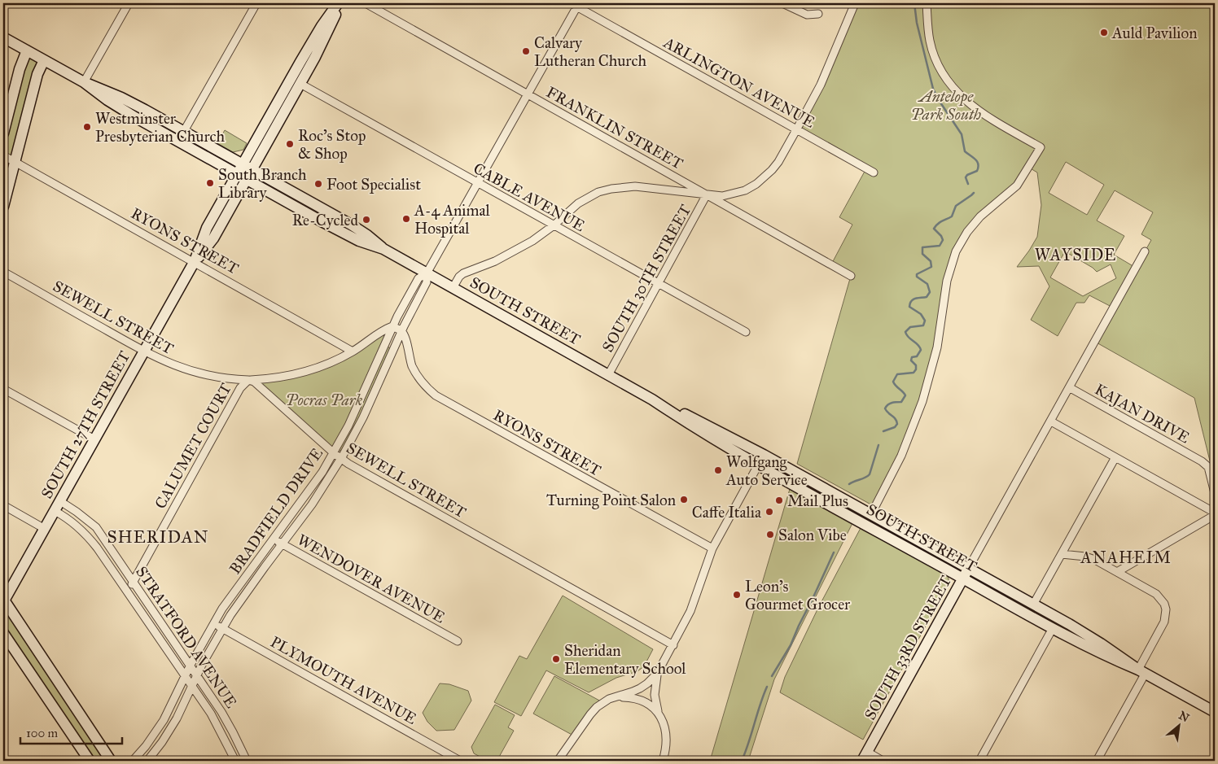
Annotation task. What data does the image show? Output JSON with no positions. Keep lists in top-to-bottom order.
{
  "streets": {
    "main road": ["SOUTH STREET", "SOUTH 27TH STREET", "SOUTH 33RD STREET"],
    "street": [
      "ARLINGTON AVENUE",
      "FRANKLIN STREET",
      "CABLE AVENUE",
      "RYONS STREET",
      "SOUTH 30TH STREET",
      "SEWELL STREET",
      "KAJAN DRIVE",
      "CALUMET COURT",
      "BRADFIELD DRIVE",
      "WENDOVER AVENUE",
      "STRATFORD AVENUE",
      "PLYMOUTH AVENUE"
    ]
  },
  "crossings": [
    ["FRANKLIN STREET", "SOUTH 30TH STREET"],
    ["CABLE AVENUE", "SOUTH 30TH STREET"],
    ["CABLE AVENUE", "SOUTH 27TH STREET"],
    ["RYONS STREET", "SOUTH 27TH STREET"],
    ["RYONS STREET", "BRADFIELD DRIVE"],
    ["SOUTH 30TH STREET", "SOUTH STREET"],
    ["SOUTH STREET", "SOUTH 27TH STREET"],
    ["SOUTH STREET", "BRADFIELD DRIVE"],
    ["SOUTH STREET", "SOUTH 33RD STREET"],
    ["SEWELL STREET", "SOUTH 27TH STREET"],
    ["SEWELL STREET", "CALUMET COURT"],
    ["SEWELL STREET", "BRADFIELD DRIVE"],
    ["KAJAN DRIVE", "SOUTH 33RD STREET"],
    ["SOUTH 27TH STREET", "STRATFORD AVENUE"],
    ["CALUMET COURT", "STRATFORD AVENUE"],
    ["BRADFIELD DRIVE", "WENDOVER AVENUE"],
    ["BRADFIELD DRIVE", "STRATFORD AVENUE"],
    ["BRADFIELD DRIVE", "PLYMOUTH AVENUE"]
  ],
  "districts": ["WAYSIDE", "SHERIDAN", "ANAHEIM"],
  "parks": ["Antelope Park South", "Pocras Park"],
  "places": [
    "Auld Pavilion",
    "Calvary Lutheran Church",
    "Westminster Presbyterian Church",
    "Roc's Stop & Shop",
    "South Branch Library",
    "Foot Specialist",
    "A-4 Animal Hospital",
    "Re-Cycled",
    "Wolfgang Auto Service",
    "Turning Point Salon",
    "Mail Plus",
    "Caffe Italia",
    "Salon Vibe",
    "Leon's Gourmet Grocer",
    "Sheridan Elementary School"
  ],
  "scale_bar": "100 m",
  "north": "top right"
}
